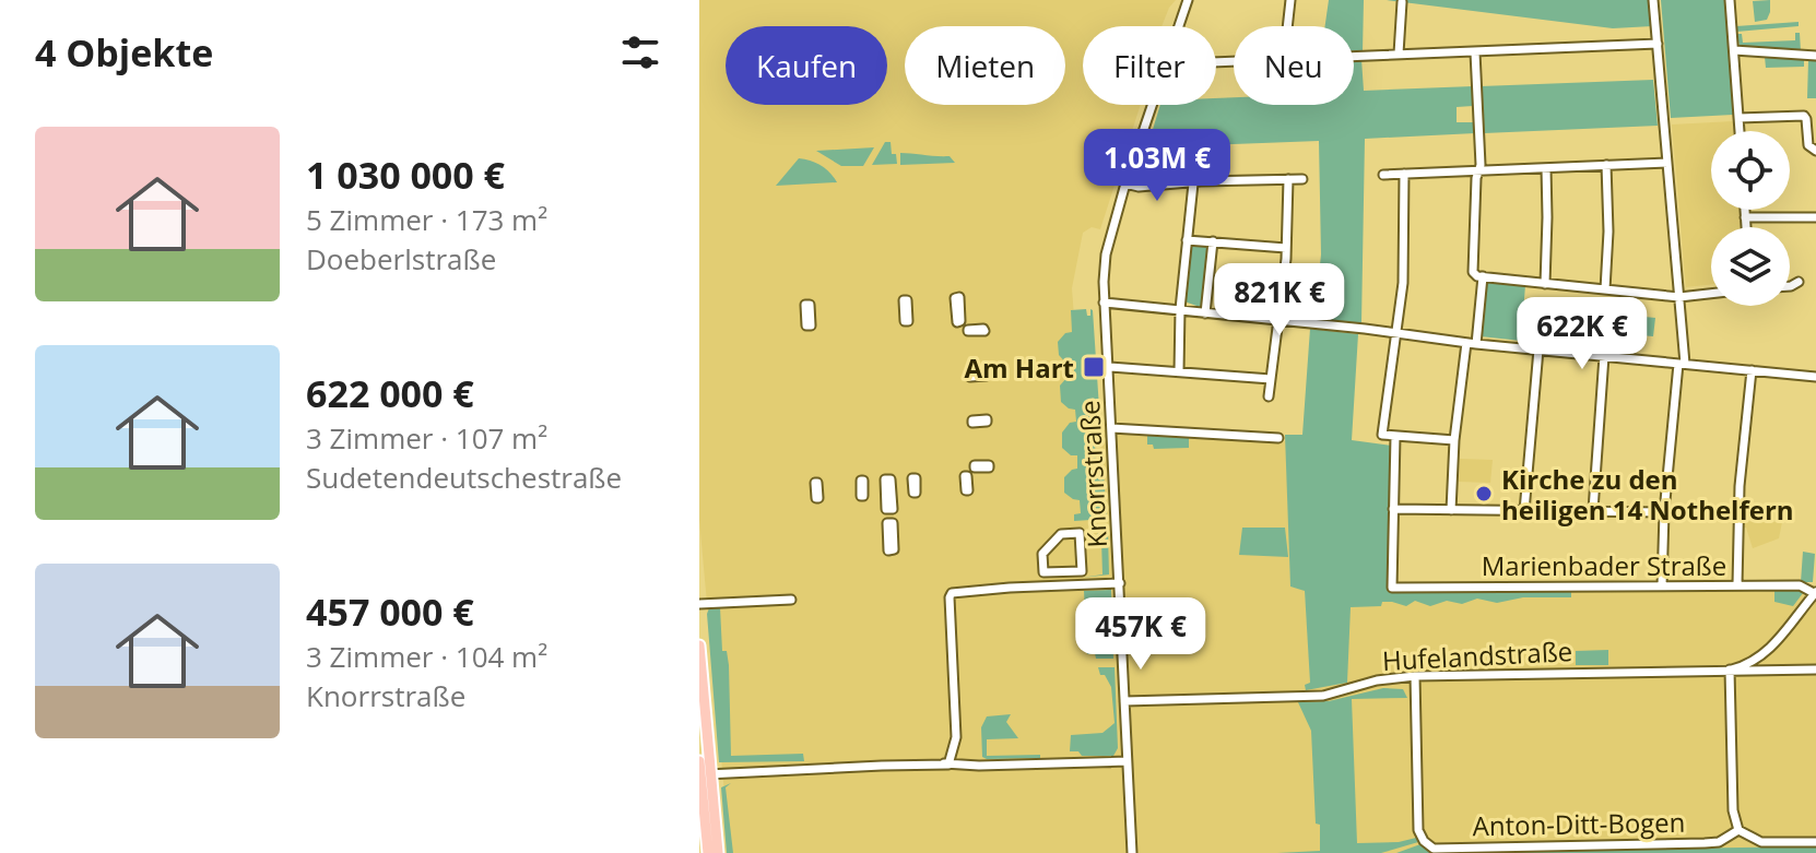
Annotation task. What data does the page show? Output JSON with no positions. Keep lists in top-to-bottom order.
{
  "streets": {
    "street": [
      "Knorrstraße",
      "Marienbader Straße",
      "Hufelandstraße",
      "Anton-Ditt-Bogen"
    ]
  },
  "crossings": [
    ["Knorrstraße", "Hufelandstraße"],
    ["Marienbader Straße", "Hufelandstraße"],
    ["Hufelandstraße", "Anton-Ditt-Bogen"]
  ],
  "places": {
    "transit": ["Am Hart"],
    "other": ["Kirche zu den heiligen 14 Nothelfern"]
  },
  "page": {
    "heading": "4 Objekte",
    "chip": [
      "Kaufen",
      "Mieten",
      "Filter",
      "Neu"
    ],
    "list": [
      {
        "name": "1 030 000 €",
        "note": "5 Zimmer · 173 m² · Doeberlstraße"
      },
      {
        "name": "622 000 €",
        "note": "3 Zimmer · 107 m² · Sudetendeutschestraße"
      },
      {
        "name": "457 000 €",
        "note": "3 Zimmer · 104 m² · Knorrstraße"
      }
    ],
    "price": [
      "1.03M €",
      "821K €",
      "622K €",
      "457K €"
    ]
  }
}
